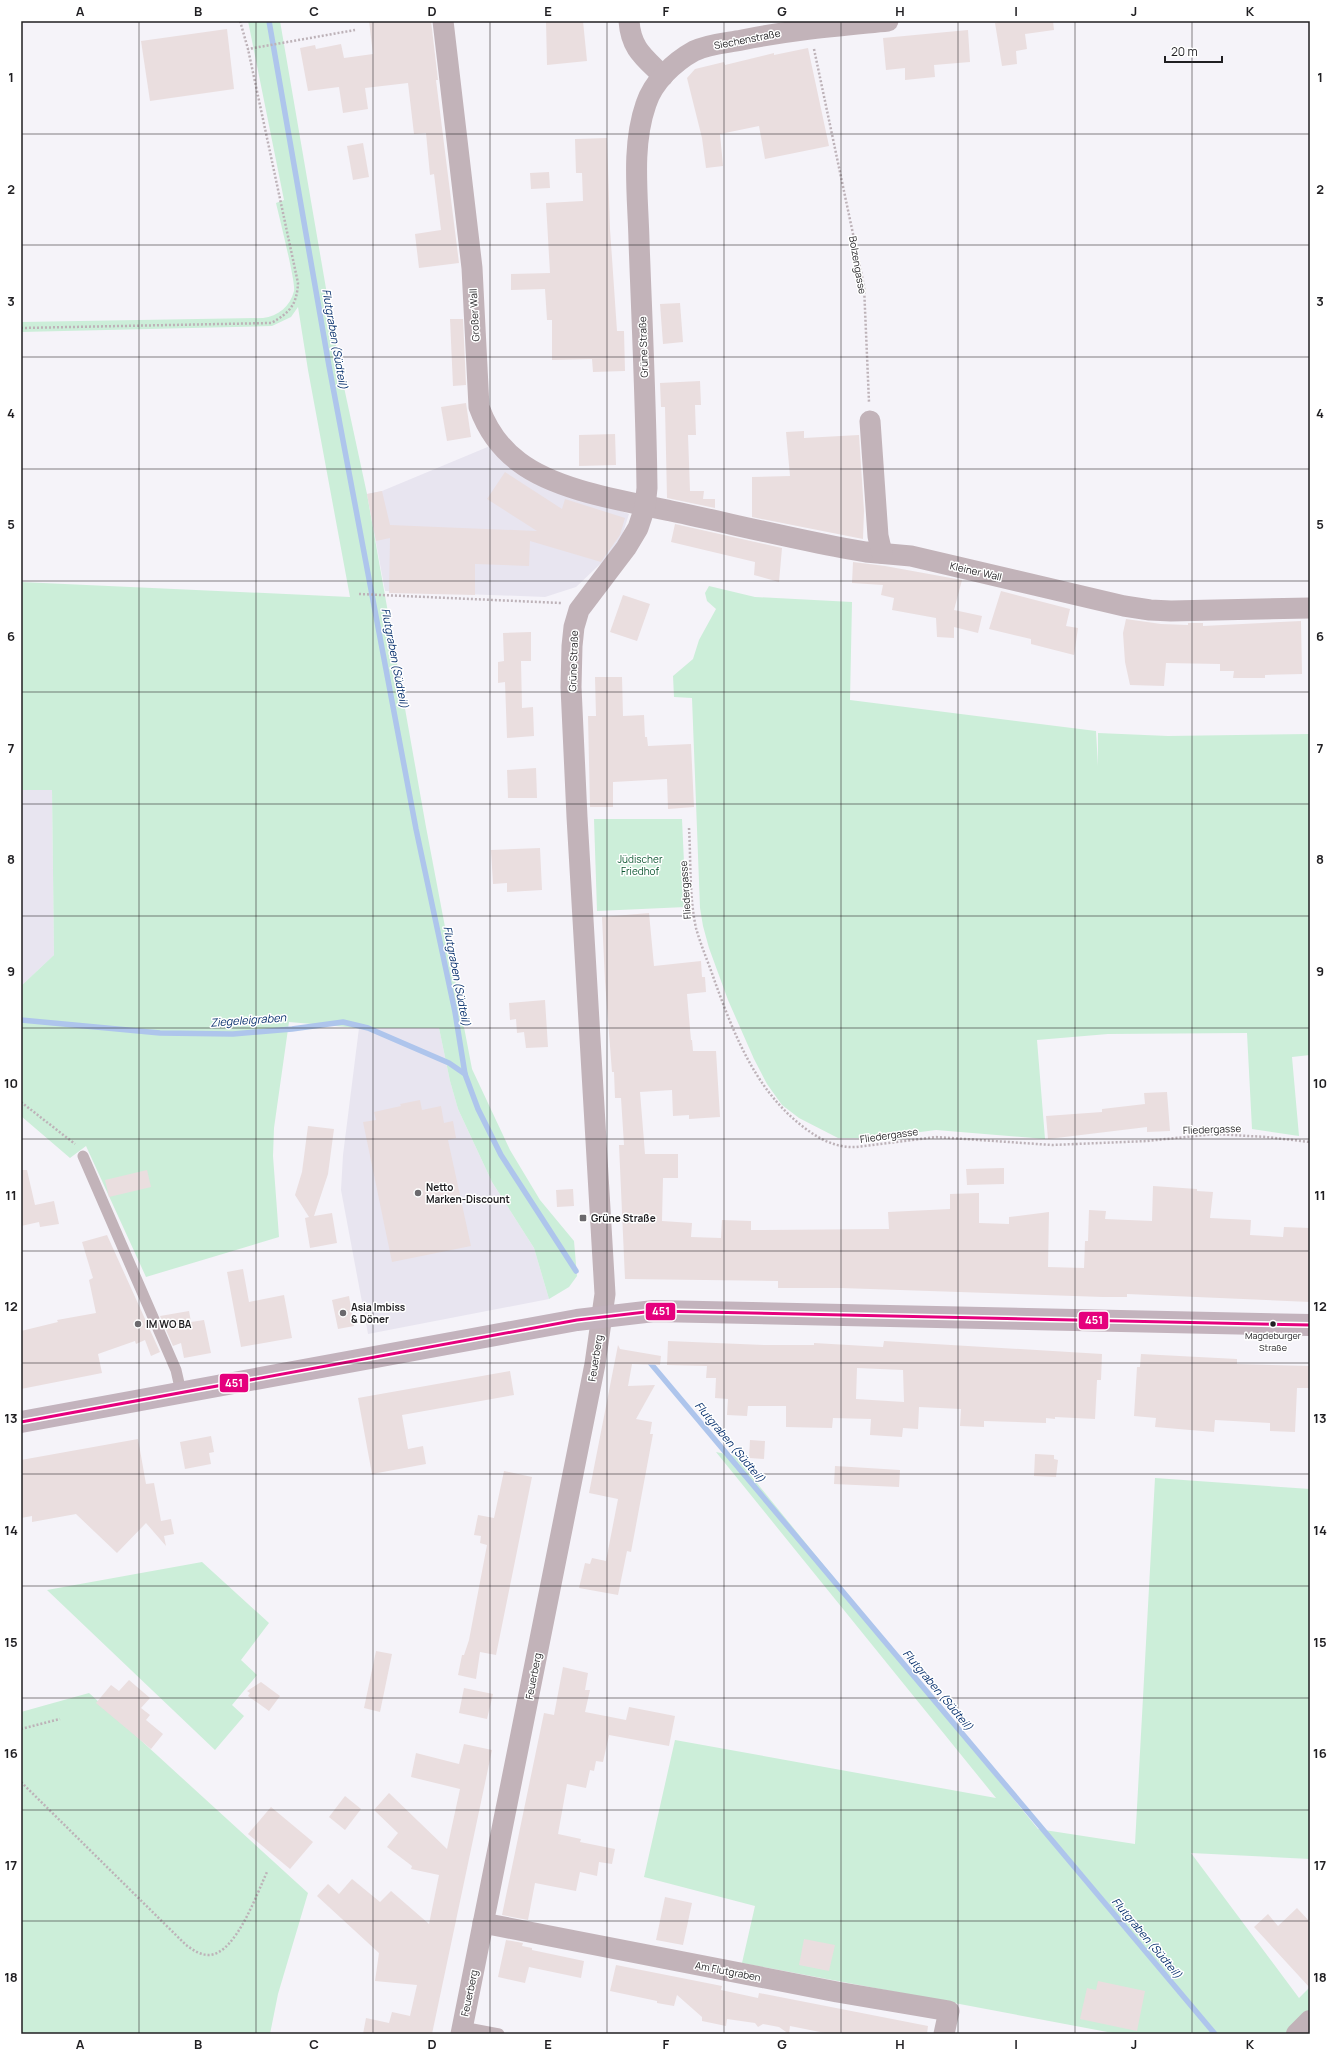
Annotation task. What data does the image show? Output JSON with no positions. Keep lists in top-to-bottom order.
{
  "streets": {
    "street": [
      "Siechenstraße",
      "Großer Wall",
      "Grüne Straße",
      "Kleiner Wall",
      "Feuerberg",
      "Am Flutgraben"
    ],
    "path": ["Bolzengasse", "Fliedergasse"]
  },
  "crossings": [
    ["Siechenstraße", "Bolzengasse"],
    ["Siechenstraße", "Grüne Straße"],
    ["Großer Wall", "Grüne Straße"],
    ["Großer Wall", "Kleiner Wall"],
    ["Grüne Straße", "Kleiner Wall"],
    ["Grüne Straße", "Feuerberg"],
    ["Feuerberg", "Am Flutgraben"]
  ],
  "water": ["Flutgraben (Südteil)", "Ziegeleigraben"],
  "parks": ["Jüdischer Friedhof"],
  "places": {
    "other": [
      "Netto Marken-Discount",
      "Asia Imbiss & Döner",
      "IM WO BA",
      "Magdeburger Straße"
    ],
    "transit": ["Grüne Straße"]
  },
  "lines": ["transit line 451"],
  "scale_bar": "20 m",
  "grid": {
    "columns": [
      "A",
      "B",
      "C",
      "D",
      "E",
      "F",
      "G",
      "H",
      "I",
      "J",
      "K"
    ],
    "rows": [
      "1",
      "2",
      "3",
      "4",
      "5",
      "6",
      "7",
      "8",
      "9",
      "10",
      "11",
      "12",
      "13",
      "14",
      "15",
      "16",
      "17",
      "18"
    ]
  }
}
